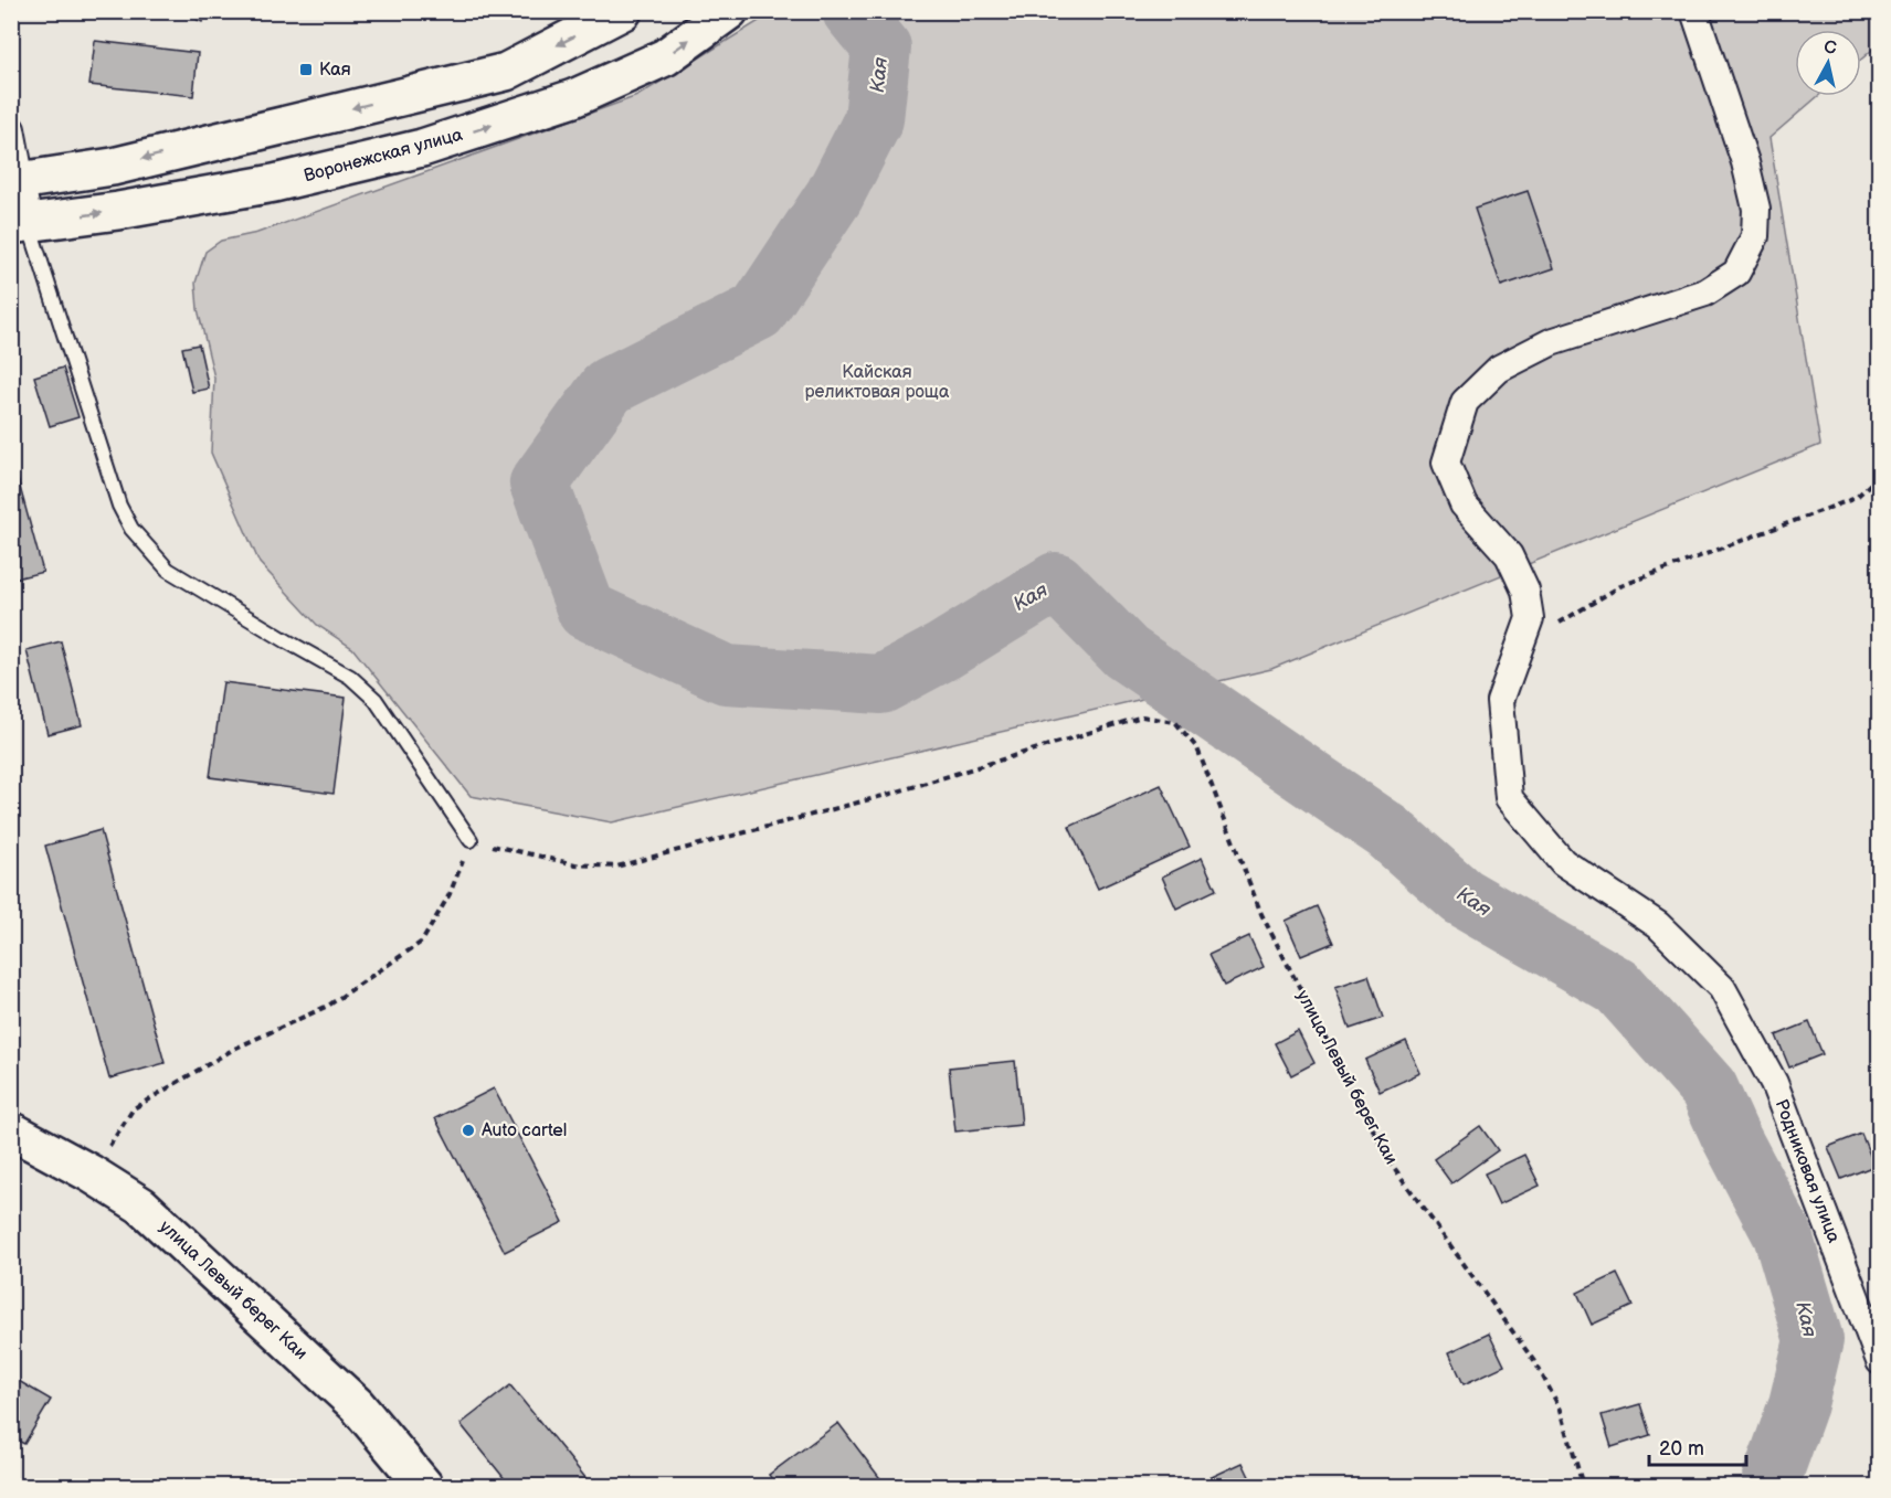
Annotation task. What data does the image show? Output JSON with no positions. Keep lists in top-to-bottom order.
{
  "streets": {
    "main road": ["Воронежская улица", "улица Левый берег Каи"],
    "street": ["Родниковая улица"]
  },
  "water": ["Кая"],
  "parks": ["Кайская реликтовая роща"],
  "places": {
    "transit": ["Кая"],
    "other": ["Auto cartel"]
  },
  "scale_bar": "20 m",
  "north": "top"
}
